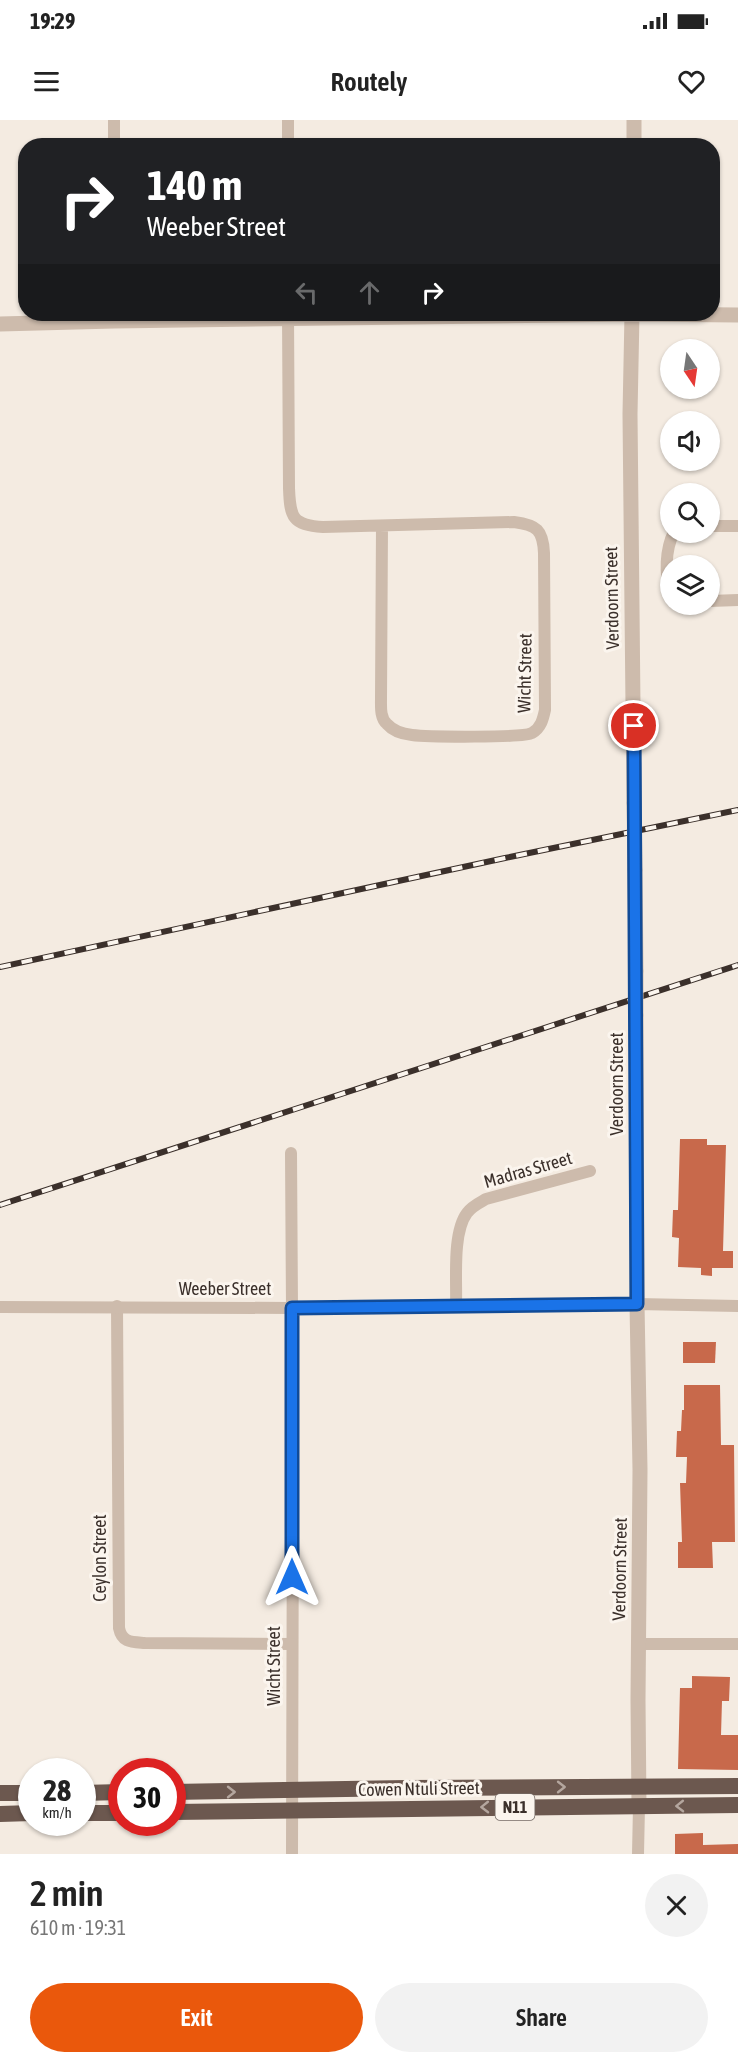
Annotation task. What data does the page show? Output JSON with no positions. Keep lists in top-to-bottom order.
{
  "streets": {
    "highway": ["Cowen Ntuli Street", "N11"],
    "street": [
      "Verdoorn Street",
      "Wicht Street",
      "Madras Street",
      "Weeber Street",
      "Ceylon Street"
    ]
  },
  "crossings": [
    ["Verdoorn Street", "Weeber Street"],
    ["Verdoorn Street", "Cowen Ntuli Street"],
    ["Wicht Street", "Weeber Street"],
    ["Wicht Street", "Ceylon Street"],
    ["Wicht Street", "Cowen Ntuli Street"],
    ["Madras Street", "Weeber Street"],
    ["Weeber Street", "Ceylon Street"]
  ],
  "north": "bottom",
  "page": {
    "status": "19:29",
    "header": "Routely",
    "turn": ["140 m", "Weeber Street"],
    "speed": "28 km/h",
    "limit": "30",
    "heading": ["2 min", "610 m · 19:31"],
    "buttons": ["Exit", "Share"]
  }
}
